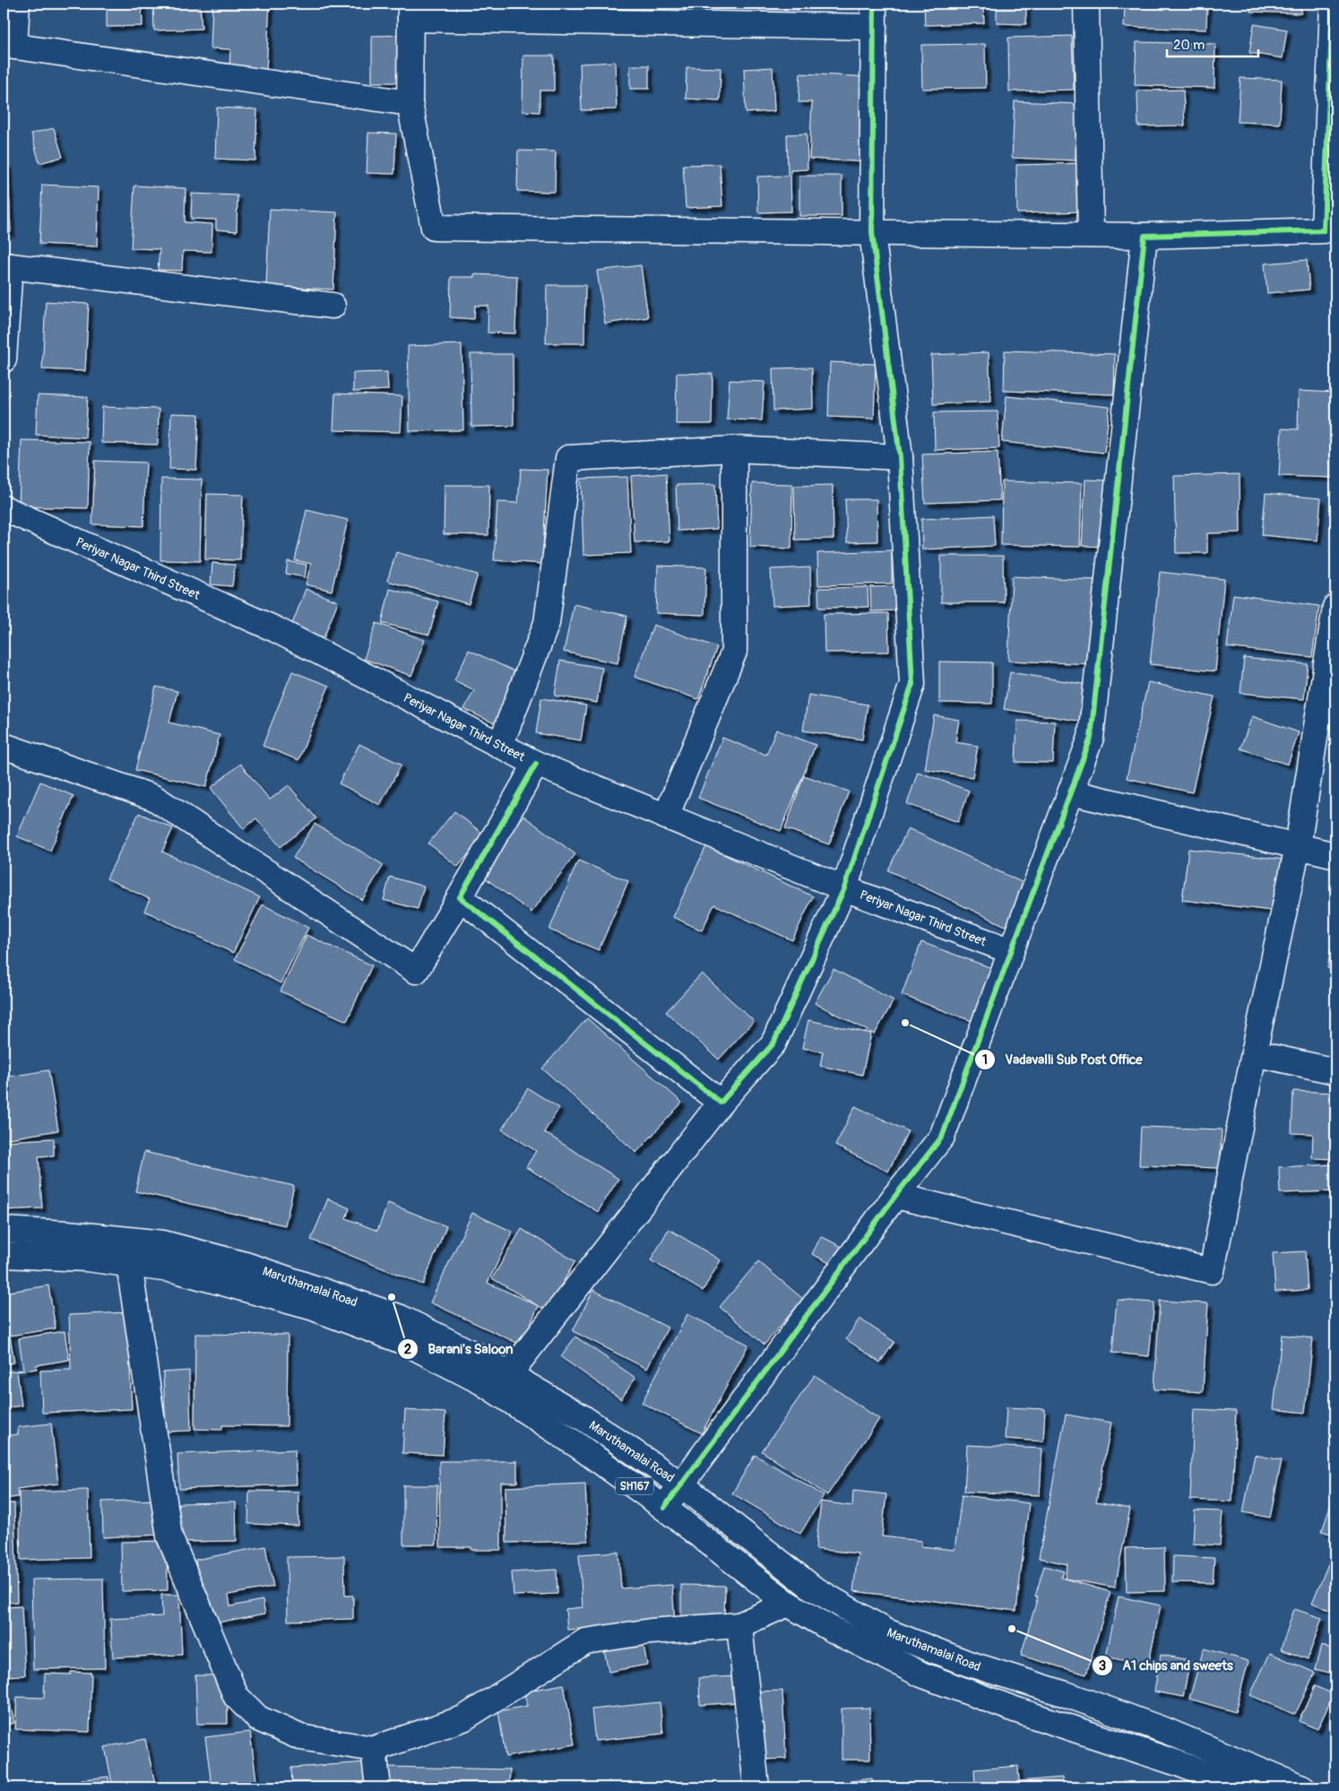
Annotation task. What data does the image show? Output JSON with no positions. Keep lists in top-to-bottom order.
{
  "streets": {
    "street": ["Periyar Nagar Third Street", "Maruthamalai Road", "SH167"]
  },
  "places": ["Vadavalli Sub Post Office", "Barani's Saloon", "A1 chips and sweets"],
  "scale_bar": "20 m"
}
